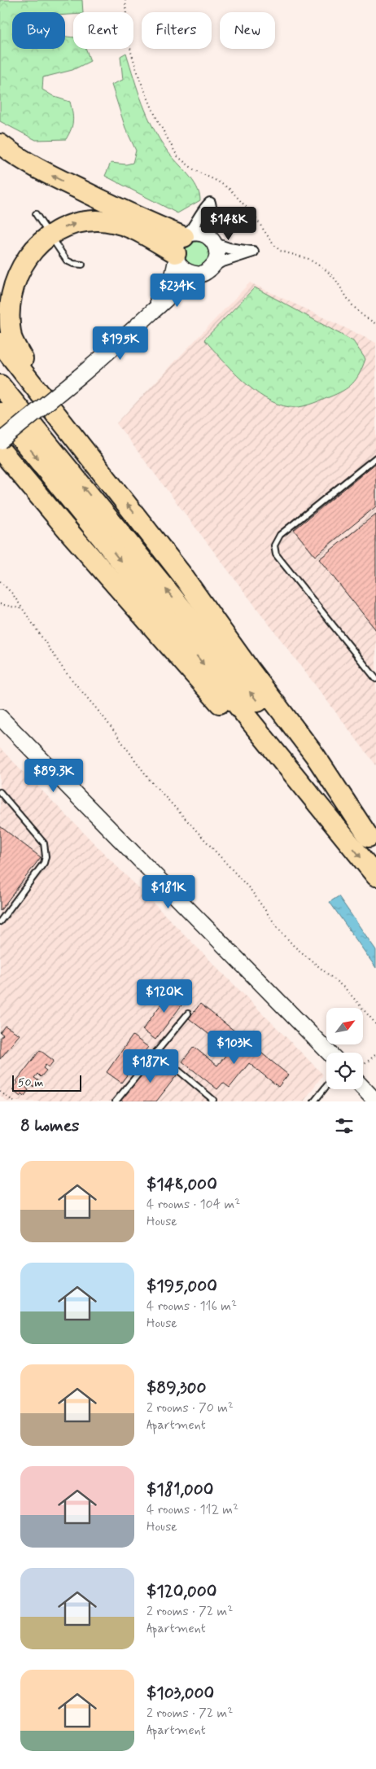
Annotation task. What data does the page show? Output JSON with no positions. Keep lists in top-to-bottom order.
{
  "scale_bar": "50 m",
  "north": "top right",
  "page": {
    "chip": [
      "Buy",
      "Rent",
      "Filters",
      "New"
    ],
    "price": [
      "$148K",
      "$234K",
      "$195K",
      "$89.3K",
      "$181K",
      "$120K",
      "$103K",
      "$187K"
    ],
    "scale": "50 m",
    "heading": "8 homes",
    "list": [
      {
        "name": "$148,000",
        "note": "4 rooms · 104 m² · House"
      },
      {
        "name": "$195,000",
        "note": "4 rooms · 116 m² · House"
      },
      {
        "name": "$89,300",
        "note": "2 rooms · 70 m² · Apartment"
      },
      {
        "name": "$181,000",
        "note": "4 rooms · 112 m² · House"
      },
      {
        "name": "$120,000",
        "note": "2 rooms · 72 m² · Apartment"
      },
      {
        "name": "$103,000",
        "note": "2 rooms · 72 m² · Apartment"
      }
    ]
  }
}
